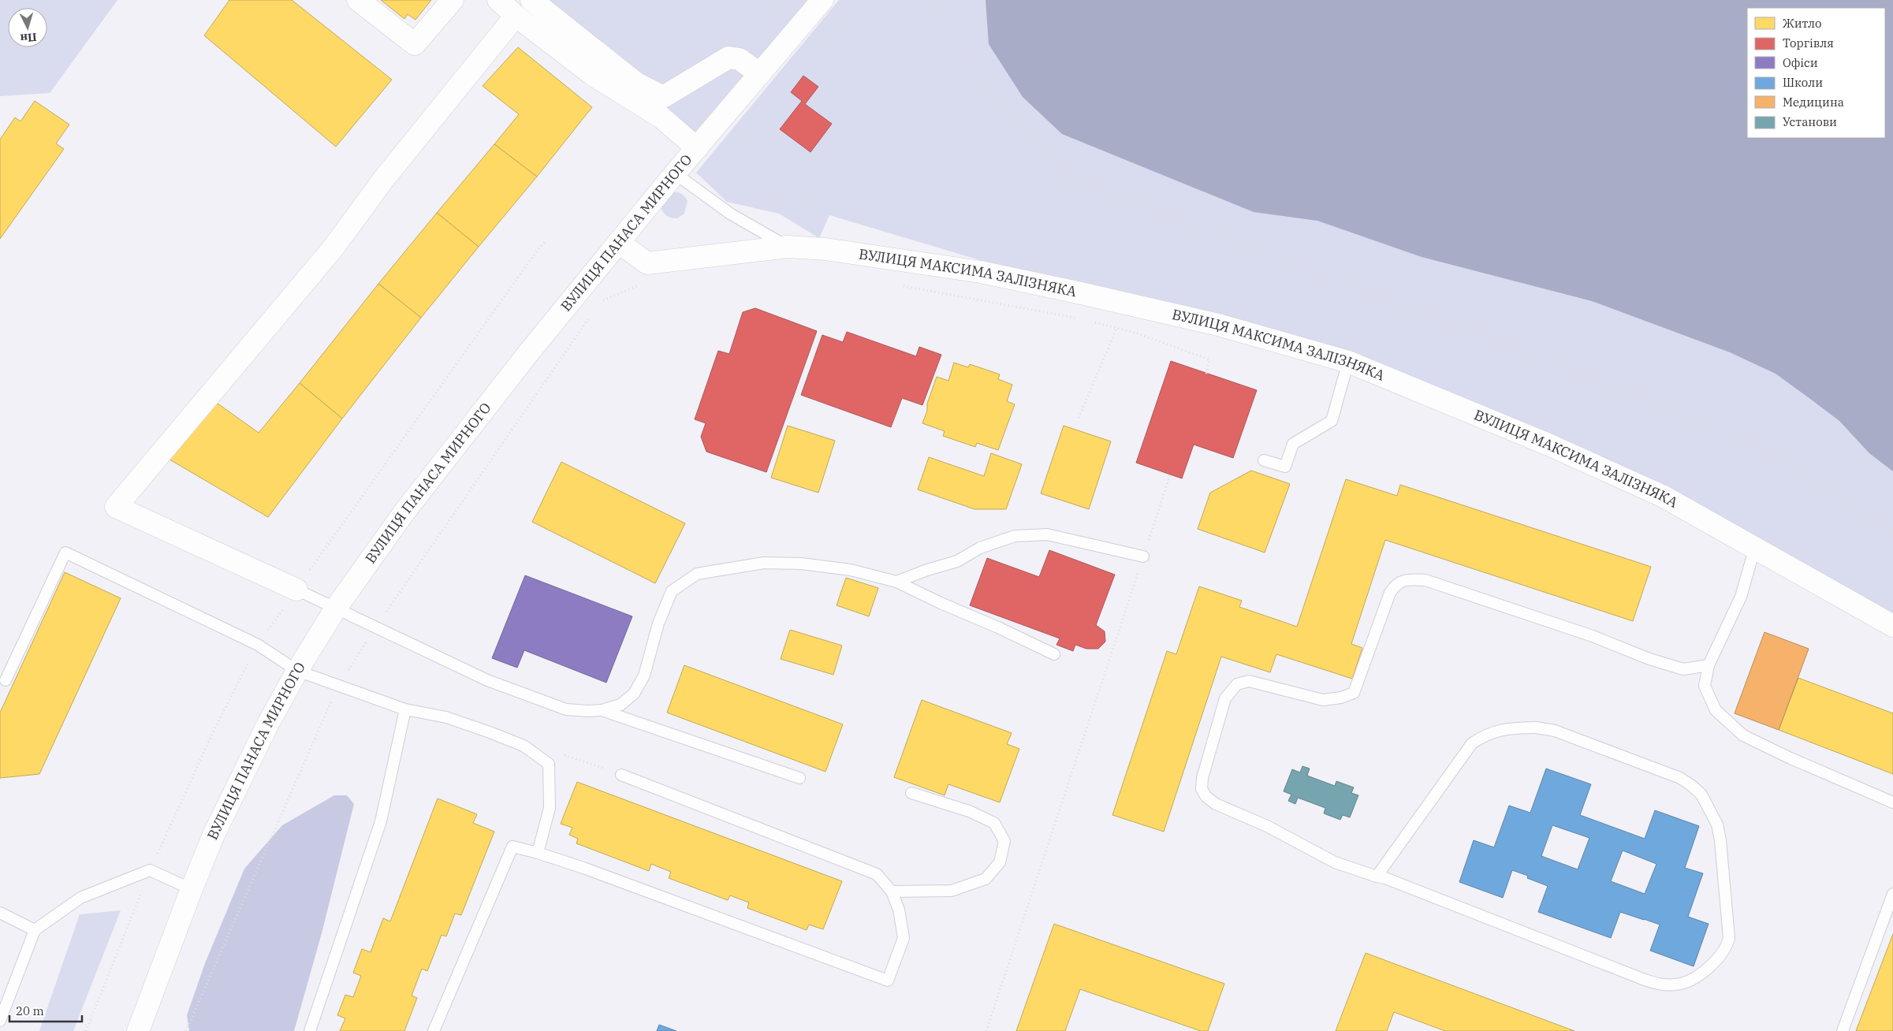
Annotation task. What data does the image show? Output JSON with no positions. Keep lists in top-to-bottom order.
{
  "streets": {
    "street": ["ВУЛИЦЯ ПАНАСА МИРНОГО", "ВУЛИЦЯ МАКСИМА ЗАЛІЗНЯКА"]
  },
  "crossings": [
    ["ВУЛИЦЯ ПАНАСА МИРНОГО", "ВУЛИЦЯ МАКСИМА ЗАЛІЗНЯКА"]
  ],
  "legend": [
    "Житло",
    "Торгівля",
    "Офіси",
    "Школи",
    "Медицина",
    "Установи"
  ],
  "scale_bar": "20 m",
  "north": "bottom"
}
